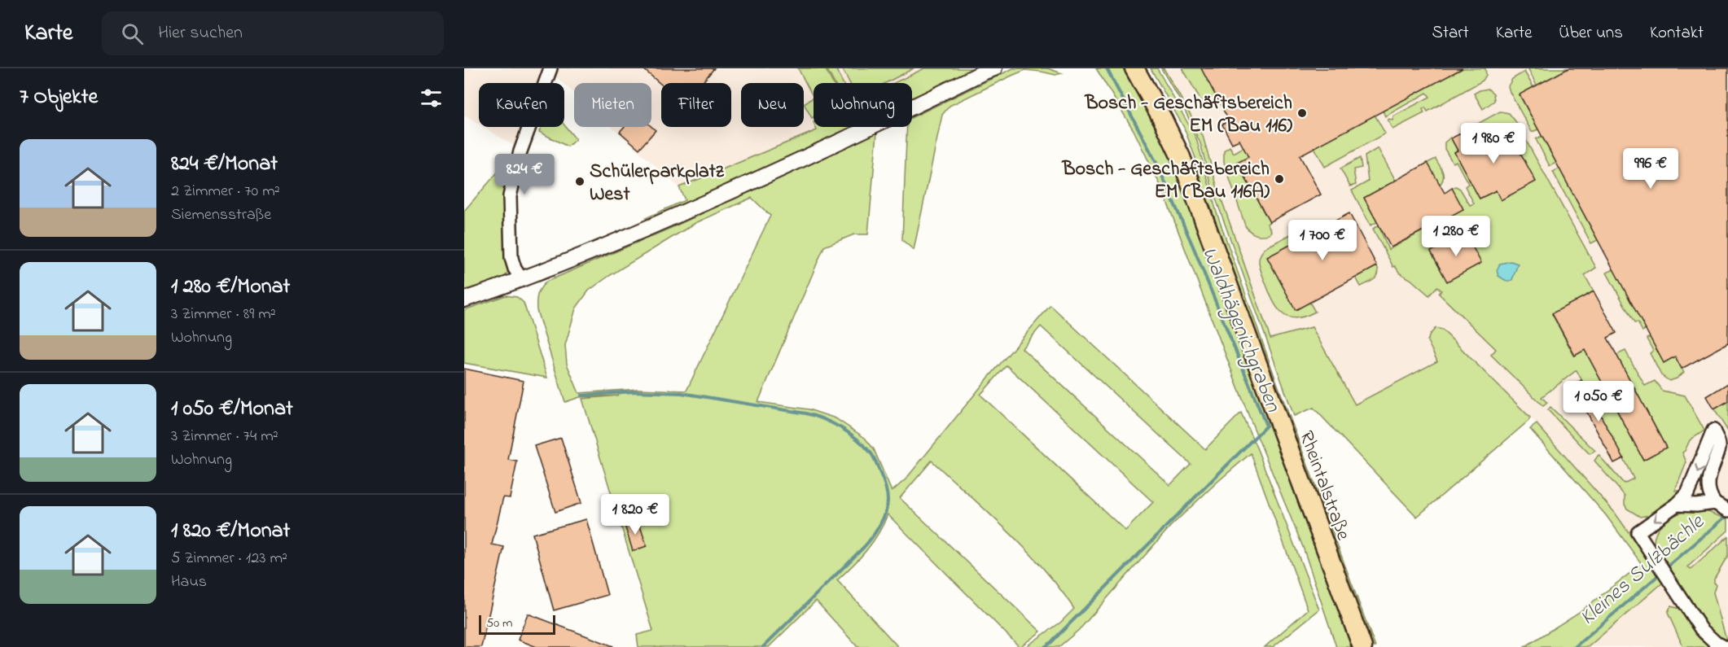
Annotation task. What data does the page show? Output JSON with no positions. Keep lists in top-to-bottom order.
{
  "streets": {
    "main road": ["Rheintalstraße"]
  },
  "water": ["Waldhägenichgraben", "Kleines Sulzbächle"],
  "places": ["Bosch - Geschäftsbereich EM (Bau 116)", "Bosch - Geschäftsbereich EM (Bau 116A)", "Schülerparkplatz West"],
  "scale_bar": "50 m",
  "page": {
    "header": "Karte",
    "search": "Hier suchen",
    "nav": [
      "Start",
      "Karte",
      "Über uns",
      "Kontakt"
    ],
    "heading": "7 Objekte",
    "chip": [
      "Kaufen",
      "Mieten",
      "Filter",
      "Neu",
      "Wohnung"
    ],
    "price": [
      "1 980 €",
      "996 €",
      "824 €",
      "1 280 €",
      "1 700 €",
      "1 050 €",
      "1 820 €"
    ],
    "list": [
      {
        "name": "824 €/Monat",
        "note": "2 Zimmer · 70 m² · Siemensstraße"
      },
      {
        "name": "1 280 €/Monat",
        "note": "3 Zimmer · 89 m² · Wohnung"
      },
      {
        "name": "1 050 €/Monat",
        "note": "3 Zimmer · 74 m² · Wohnung"
      },
      {
        "name": "1 820 €/Monat",
        "note": "5 Zimmer · 123 m² · Haus"
      }
    ],
    "scale": "50 m"
  }
}
